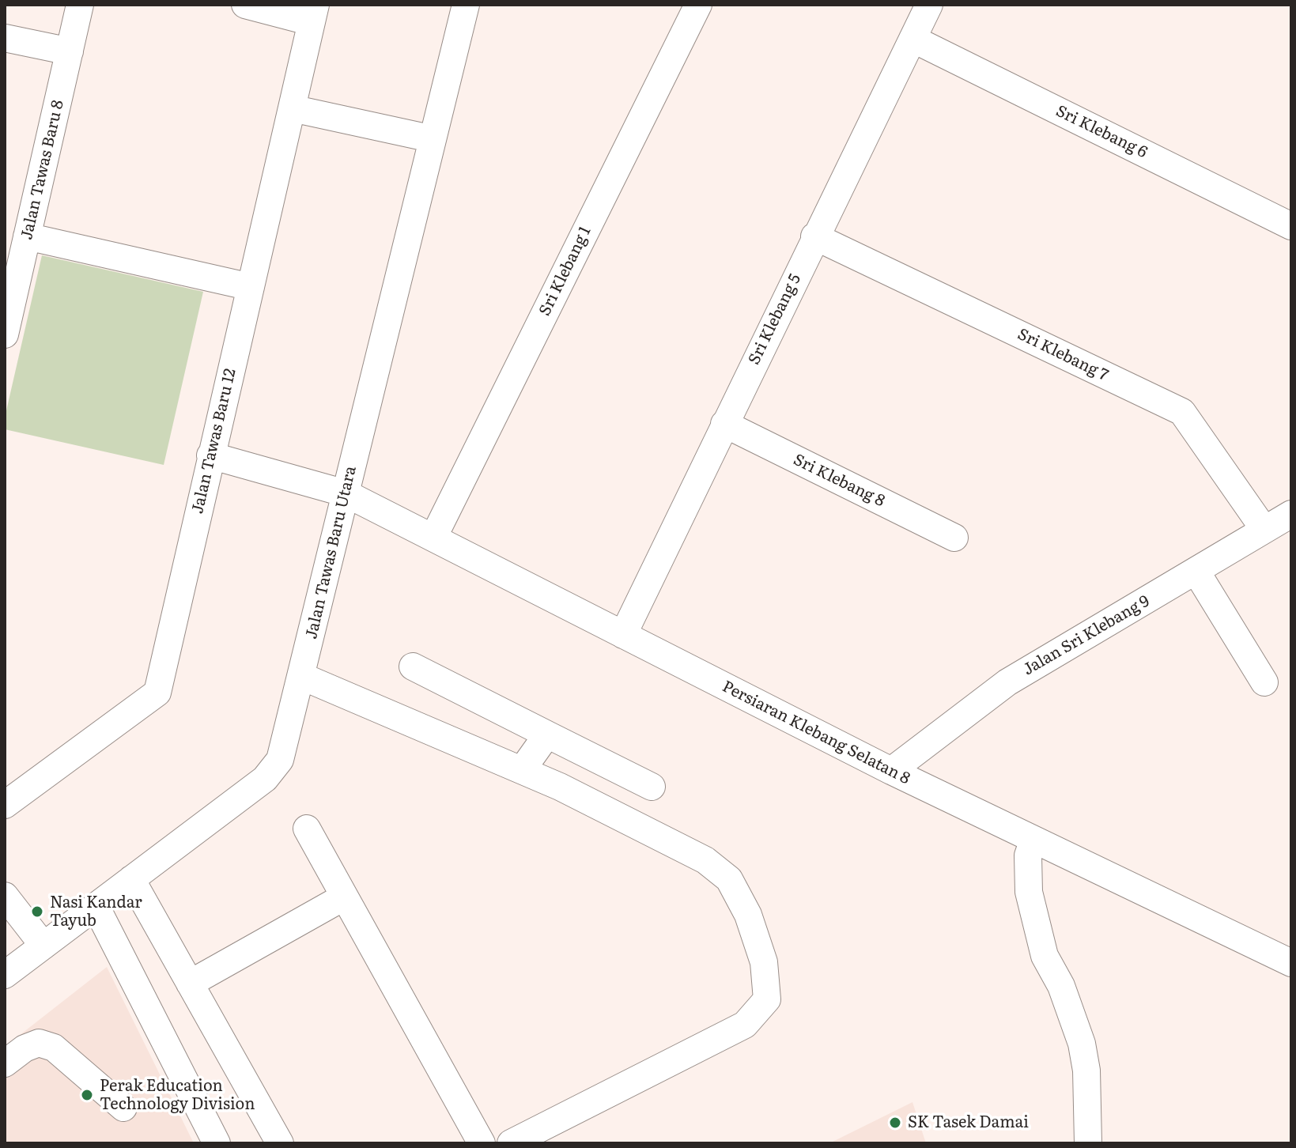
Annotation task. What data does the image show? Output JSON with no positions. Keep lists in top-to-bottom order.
{
  "streets": {
    "street": [
      "Sri Klebang 6",
      "Jalan Tawas Baru 8",
      "Sri Klebang 1",
      "Sri Klebang 5",
      "Sri Klebang 7",
      "Jalan Tawas Baru 12",
      "Sri Klebang 8",
      "Jalan Tawas Baru Utara",
      "Jalan Sri Klebang 9",
      "Persiaran Klebang Selatan 8"
    ]
  },
  "crossings": [
    ["Sri Klebang 6", "Sri Klebang 5"],
    ["Sri Klebang 1", "Persiaran Klebang Selatan 8"],
    ["Sri Klebang 5", "Sri Klebang 7"],
    ["Sri Klebang 5", "Sri Klebang 8"],
    ["Sri Klebang 5", "Persiaran Klebang Selatan 8"],
    ["Sri Klebang 7", "Jalan Sri Klebang 9"],
    ["Jalan Tawas Baru 12", "Persiaran Klebang Selatan 8"],
    ["Jalan Tawas Baru Utara", "Persiaran Klebang Selatan 8"],
    ["Jalan Sri Klebang 9", "Persiaran Klebang Selatan 8"]
  ],
  "places": ["Nasi Kandar Tayub", "Perak Education Technology Division", "SK Tasek Damai"]
}
